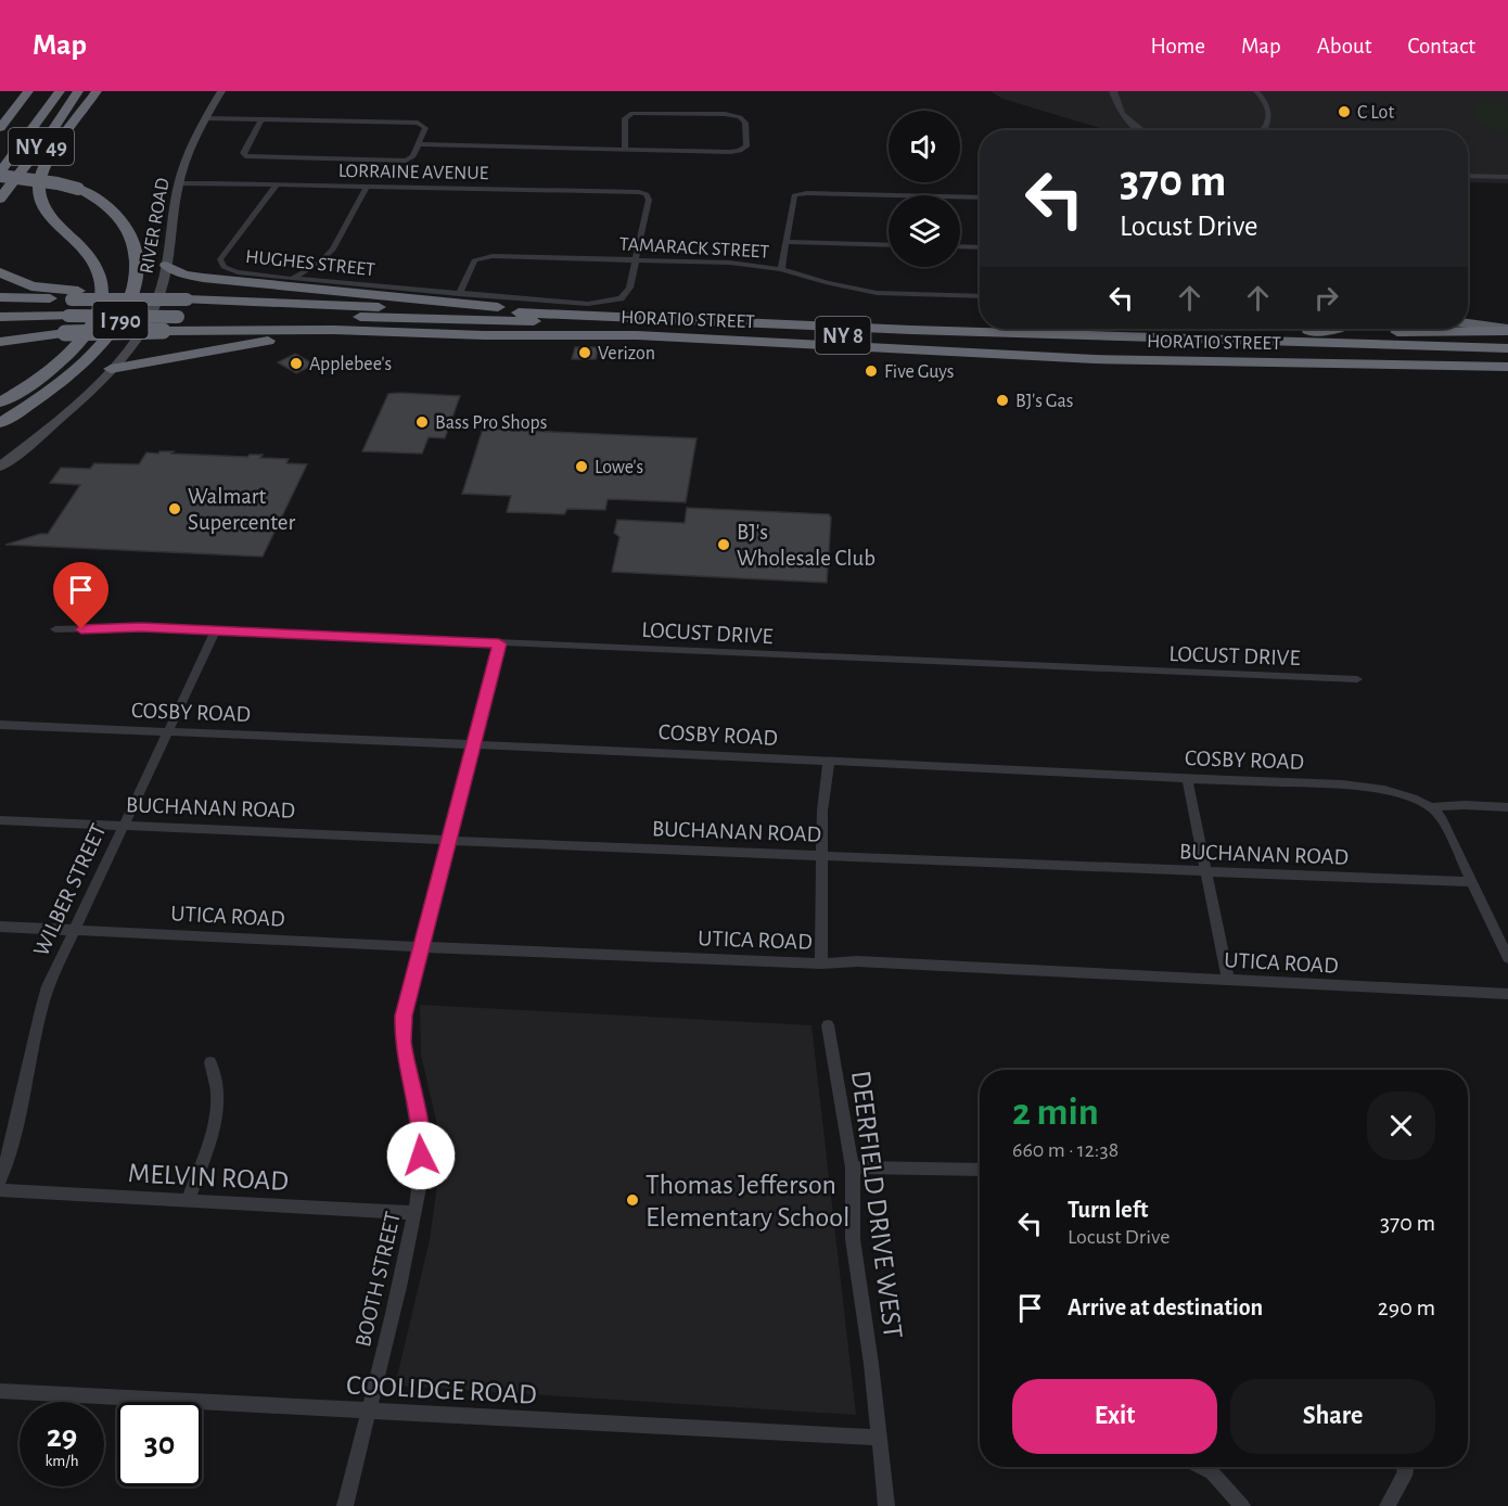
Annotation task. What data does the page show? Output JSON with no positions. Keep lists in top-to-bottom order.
{
  "streets": {
    "highway": [
      "NY 49",
      "HORATIO STREET",
      "I 790",
      "NY 8"
    ],
    "main road": ["RIVER ROAD"],
    "street": [
      "LORRAINE AVENUE",
      "TAMARACK STREET",
      "HUGHES STREET",
      "LOCUST DRIVE",
      "COSBY ROAD",
      "BUCHANAN ROAD",
      "WILBER STREET",
      "UTICA ROAD",
      "MELVIN ROAD",
      "DEERFIELD DRIVE WEST",
      "BOOTH STREET",
      "COOLIDGE ROAD"
    ]
  },
  "crossings": [
    ["LORRAINE AVENUE", "RIVER ROAD"],
    ["LORRAINE AVENUE", "HUGHES STREET"],
    ["TAMARACK STREET", "HUGHES STREET"],
    ["LOCUST DRIVE", "WILBER STREET"],
    ["LOCUST DRIVE", "BOOTH STREET"],
    ["COSBY ROAD", "WILBER STREET"],
    ["COSBY ROAD", "BOOTH STREET"],
    ["BUCHANAN ROAD", "WILBER STREET"],
    ["BUCHANAN ROAD", "BOOTH STREET"],
    ["WILBER STREET", "UTICA ROAD"],
    ["UTICA ROAD", "BOOTH STREET"],
    ["MELVIN ROAD", "BOOTH STREET"],
    ["DEERFIELD DRIVE WEST", "COOLIDGE ROAD"],
    ["BOOTH STREET", "COOLIDGE ROAD"]
  ],
  "places": [
    "C Lot",
    "Verizon",
    "Applebee's",
    "Five Guys",
    "BJ's Gas",
    "Bass Pro Shops",
    "Lowe's",
    "Walmart Supercenter",
    "BJ's Wholesale Club",
    "Thomas Jefferson Elementary School"
  ],
  "page": {
    "header": "Map",
    "nav": [
      "Home",
      "Map",
      "About",
      "Contact"
    ],
    "turn": ["370 m", "Locust Drive"],
    "heading": ["2 min", "660 m · 12:38"],
    "list": [
      {
        "name": "Turn left",
        "note": "Locust Drive",
        "value": "370 m"
      },
      {
        "name": "Arrive at destination",
        "value": "290 m"
      }
    ],
    "buttons": ["Exit", "Share"],
    "speed": "29 km/h",
    "limit": "30"
  }
}
